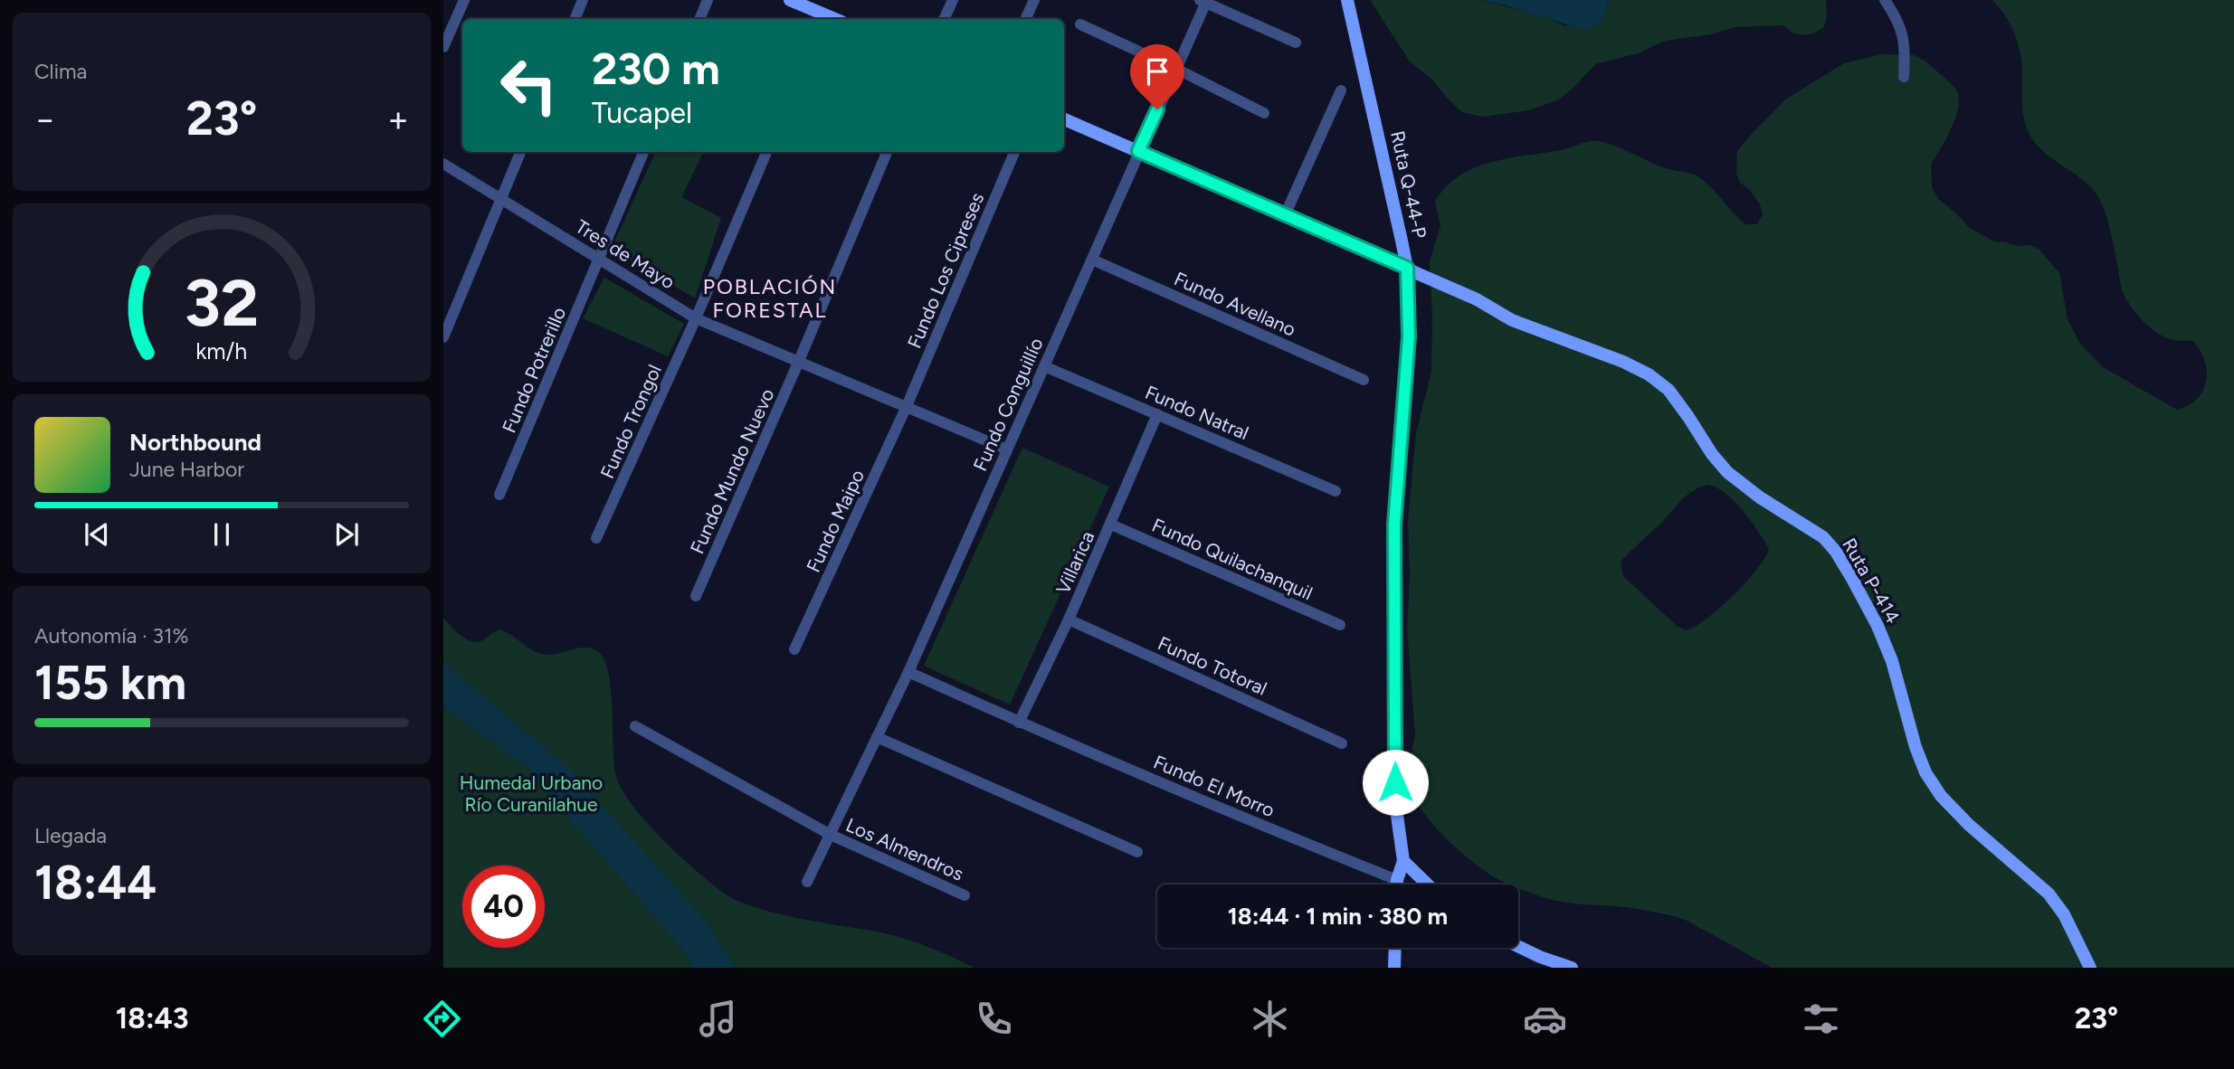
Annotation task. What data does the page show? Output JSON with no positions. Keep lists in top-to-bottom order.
{
  "streets": {
    "street": [
      "Ruta Q-44-P",
      "Tres de Mayo",
      "Fundo Los Cipreses",
      "Fundo Avellano",
      "Fundo Potrerillo",
      "Fundo Conguillío",
      "Fundo Natral",
      "Fundo Trongol",
      "Fundo Mundo Nuevo",
      "Fundo Maipo",
      "Fundo Quilachanquil",
      "Villarica",
      "Ruta P-414",
      "Fundo Totoral",
      "Fundo El Morro",
      "Los Almendros"
    ]
  },
  "crossings": [
    ["Ruta Q-44-P", "Ruta P-414"],
    ["Tres de Mayo", "Fundo Los Cipreses"],
    ["Tres de Mayo", "Fundo Potrerillo"],
    ["Tres de Mayo", "Fundo Conguillío"],
    ["Tres de Mayo", "Fundo Trongol"],
    ["Tres de Mayo", "Fundo Mundo Nuevo"],
    ["Tres de Mayo", "Fundo Maipo"],
    ["Fundo Los Cipreses", "Fundo Maipo"],
    ["Fundo Avellano", "Fundo Conguillío"],
    ["Fundo Conguillío", "Fundo Natral"],
    ["Fundo Conguillío", "Ruta P-414"],
    ["Fundo Conguillío", "Los Almendros"],
    ["Fundo Natral", "Villarica"],
    ["Fundo Quilachanquil", "Villarica"],
    ["Villarica", "Fundo Totoral"],
    ["Villarica", "Fundo El Morro"]
  ],
  "districts": ["POBLACIÓN FORESTAL"],
  "parks": ["Humedal Urbano Río Curanilahue"],
  "page": {
    "tile": [
      "Clima",
      ["Autonomía · 31%", "155 km"],
      ["Llegada", "18:44"]
    ],
    "turn": ["230 m", "Tucapel"],
    "heat": ["−", "23°", "+"],
    "song": ["Northbound", "June Harbor"],
    "limit": "40",
    "trip": "18:44 · 1 min · 380 m",
    "tabs": ["18:43", "23°"],
    "gauge": ["32", "km/h"]
  }
}
